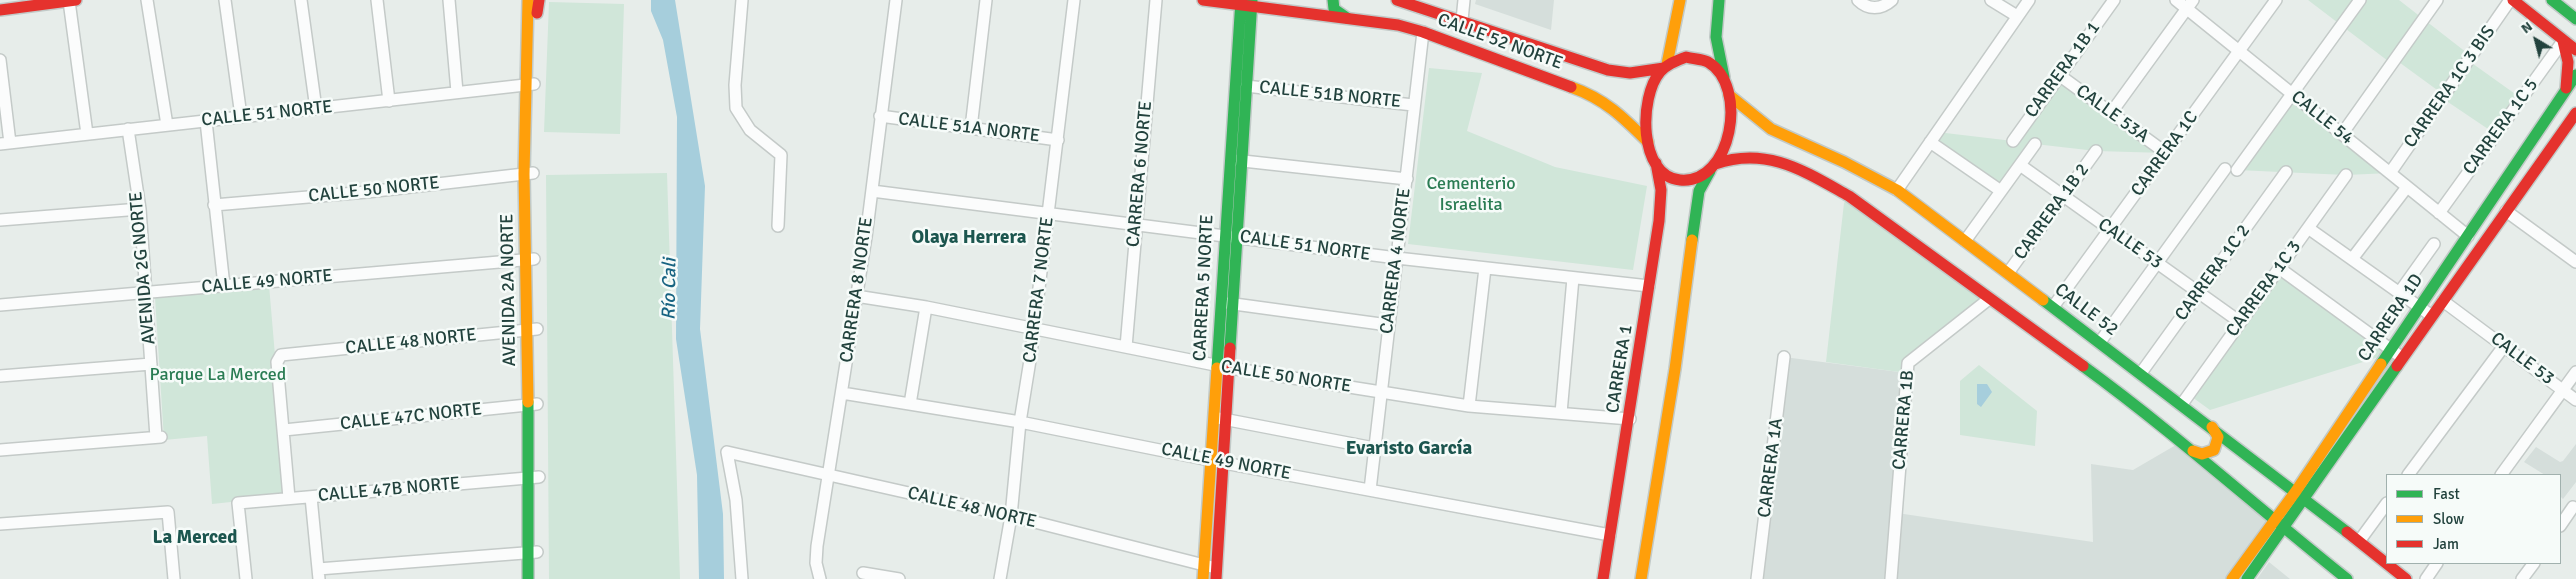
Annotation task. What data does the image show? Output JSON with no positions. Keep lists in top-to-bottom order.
{
  "streets": {
    "main road": [
      "CALLE 52 NORTE",
      "CARRERA 5 NORTE",
      "AVENIDA 2A NORTE",
      "CALLE 52",
      "CARRERA 1D",
      "CARRERA 1"
    ],
    "street": [
      "CARRERA 1B 1",
      "CARRERA 1C 3 BIS",
      "CALLE 51B NORTE",
      "CALLE 51 NORTE",
      "CALLE 53A",
      "CALLE 54",
      "CARRERA 1C 5",
      "CALLE 51A NORTE",
      "CARRERA 1C",
      "CARRERA 6 NORTE",
      "CALLE 50 NORTE",
      "CARRERA 1B 2",
      "CALLE 53",
      "CARRERA 4 NORTE",
      "AVENIDA 2G NORTE",
      "CARRERA 1C 2",
      "CALLE 49 NORTE",
      "CARRERA 1C 3",
      "CARRERA 8 NORTE",
      "CARRERA 7 NORTE",
      "CALLE 48 NORTE",
      "CALLE 47C NORTE",
      "CARRERA 1B",
      "CARRERA 1A",
      "CALLE 47B NORTE"
    ]
  },
  "crossings": [
    ["CALLE 52 NORTE", "CARRERA 4 NORTE"],
    ["CALLE 52 NORTE", "CARRERA 5 NORTE"],
    ["CALLE 52 NORTE", "CALLE 52"],
    ["CALLE 52 NORTE", "CARRERA 1"],
    ["CARRERA 1B 1", "CALLE 53A"],
    ["CARRERA 1B 1", "CALLE 53"],
    ["CARRERA 1B 1", "CALLE 52"],
    ["CARRERA 1C 3 BIS", "CALLE 54"],
    ["CALLE 51B NORTE", "CARRERA 4 NORTE"],
    ["CALLE 51B NORTE", "CARRERA 5 NORTE"],
    ["CALLE 51 NORTE", "CARRERA 6 NORTE"],
    ["CALLE 51 NORTE", "CARRERA 4 NORTE"],
    ["CALLE 51 NORTE", "AVENIDA 2G NORTE"],
    ["CALLE 51 NORTE", "CARRERA 5 NORTE"],
    ["CALLE 51 NORTE", "AVENIDA 2A NORTE"],
    ["CALLE 51 NORTE", "CARRERA 8 NORTE"],
    ["CALLE 51 NORTE", "CARRERA 7 NORTE"],
    ["CALLE 51 NORTE", "CARRERA 1"],
    ["CALLE 53A", "CARRERA 1C"],
    ["CALLE 54", "CARRERA 1C 5"],
    ["CALLE 54", "CARRERA 1C"],
    ["CALLE 54", "CARRERA 1D"],
    ["CALLE 51A NORTE", "CARRERA 8 NORTE"],
    ["CALLE 51A NORTE", "CARRERA 7 NORTE"],
    ["CARRERA 1C", "CALLE 53"],
    ["CARRERA 1C", "CALLE 52"],
    ["CARRERA 6 NORTE", "CALLE 50 NORTE"],
    ["CALLE 50 NORTE", "CARRERA 4 NORTE"],
    ["CALLE 50 NORTE", "CARRERA 5 NORTE"],
    ["CALLE 50 NORTE", "AVENIDA 2A NORTE"],
    ["CALLE 50 NORTE", "CARRERA 8 NORTE"],
    ["CALLE 50 NORTE", "CARRERA 7 NORTE"],
    ["CALLE 50 NORTE", "CARRERA 1"],
    ["CARRERA 1B 2", "CALLE 53"],
    ["CARRERA 1B 2", "CALLE 52"],
    ["CALLE 53", "CARRERA 1C 2"],
    ["CALLE 53", "CARRERA 1C 3"],
    ["CALLE 53", "CARRERA 1D"],
    ["CARRERA 4 NORTE", "CALLE 49 NORTE"],
    ["AVENIDA 2G NORTE", "CALLE 49 NORTE"],
    ["CARRERA 1C 2", "CALLE 52"],
    ["CALLE 49 NORTE", "CARRERA 5 NORTE"],
    ["CALLE 49 NORTE", "AVENIDA 2A NORTE"],
    ["CALLE 49 NORTE", "CARRERA 8 NORTE"],
    ["CALLE 49 NORTE", "CARRERA 7 NORTE"],
    ["CALLE 49 NORTE", "CARRERA 1"],
    ["CARRERA 5 NORTE", "CALLE 48 NORTE"],
    ["CARRERA 1C 3", "CALLE 52"],
    ["AVENIDA 2A NORTE", "CALLE 48 NORTE"],
    ["AVENIDA 2A NORTE", "CALLE 47C NORTE"],
    ["AVENIDA 2A NORTE", "CALLE 47B NORTE"],
    ["CARRERA 8 NORTE", "CALLE 48 NORTE"],
    ["CARRERA 7 NORTE", "CALLE 48 NORTE"],
    ["CALLE 52", "CARRERA 1D"],
    ["CALLE 52", "CARRERA 1"],
    ["CALLE 48 NORTE", "CALLE 47C NORTE"]
  ],
  "districts": ["Olaya Herrera", "Evaristo García", "La Merced"],
  "water": ["Río Cali"],
  "parks": ["Cementerio Israelita", "Parque La Merced"],
  "legend": ["Fast", "Slow", "Jam"],
  "north": "top left"
}
